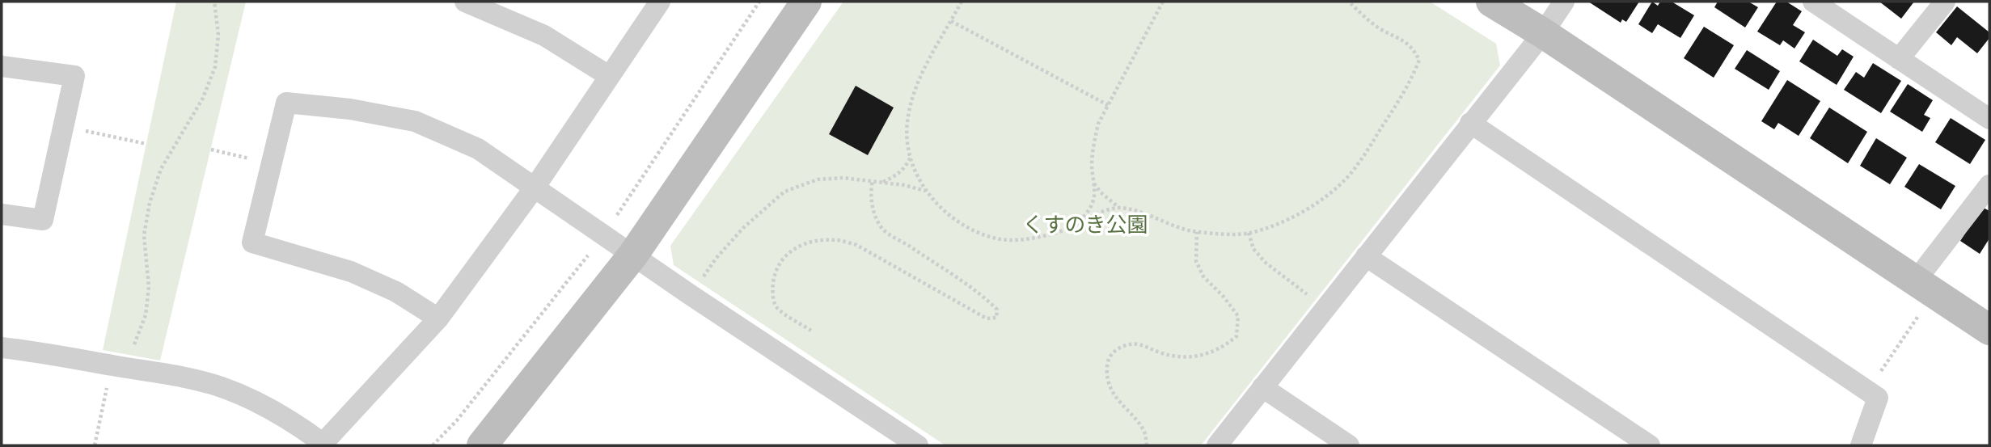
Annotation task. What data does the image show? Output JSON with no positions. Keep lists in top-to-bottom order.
{
  "parks": ["くすのき公園"]
}
